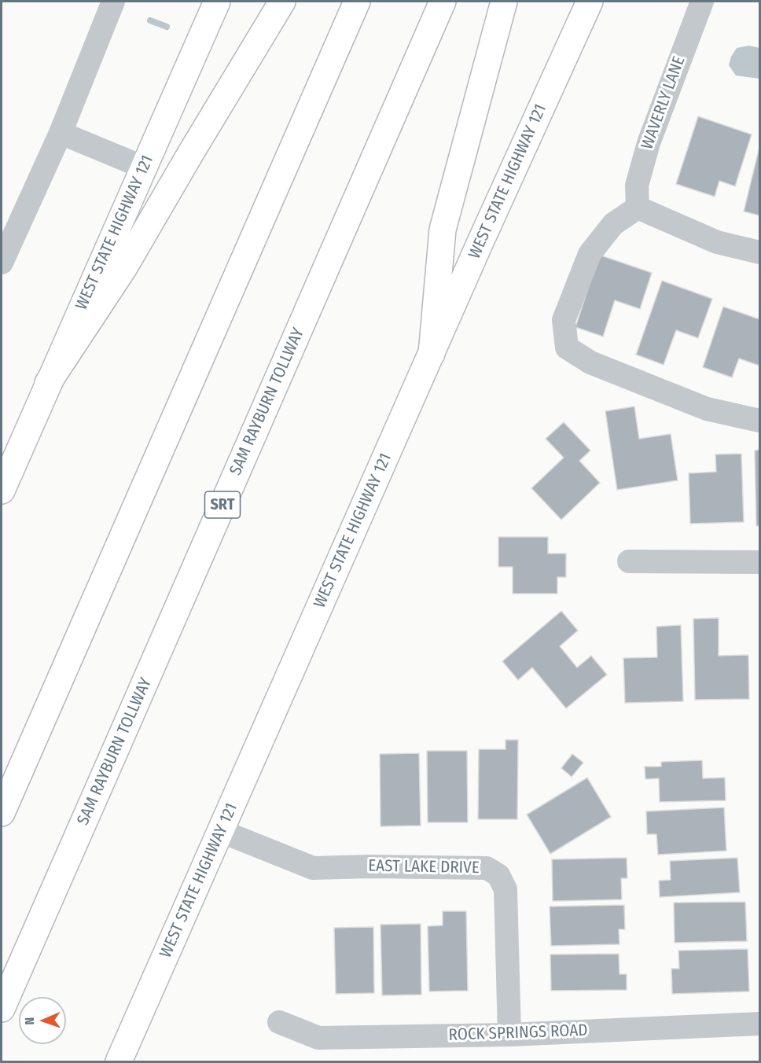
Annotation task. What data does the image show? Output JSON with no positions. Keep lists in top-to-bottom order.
{
  "streets": {
    "main road": ["WEST STATE HIGHWAY 121", "SAM RAYBURN TOLLWAY", "SRT"],
    "street": ["WAVERLY LANE", "EAST LAKE DRIVE", "ROCK SPRINGS ROAD"]
  },
  "crossings": [
    ["WEST STATE HIGHWAY 121", "EAST LAKE DRIVE"],
    ["EAST LAKE DRIVE", "ROCK SPRINGS ROAD"]
  ],
  "north": "left"
}
